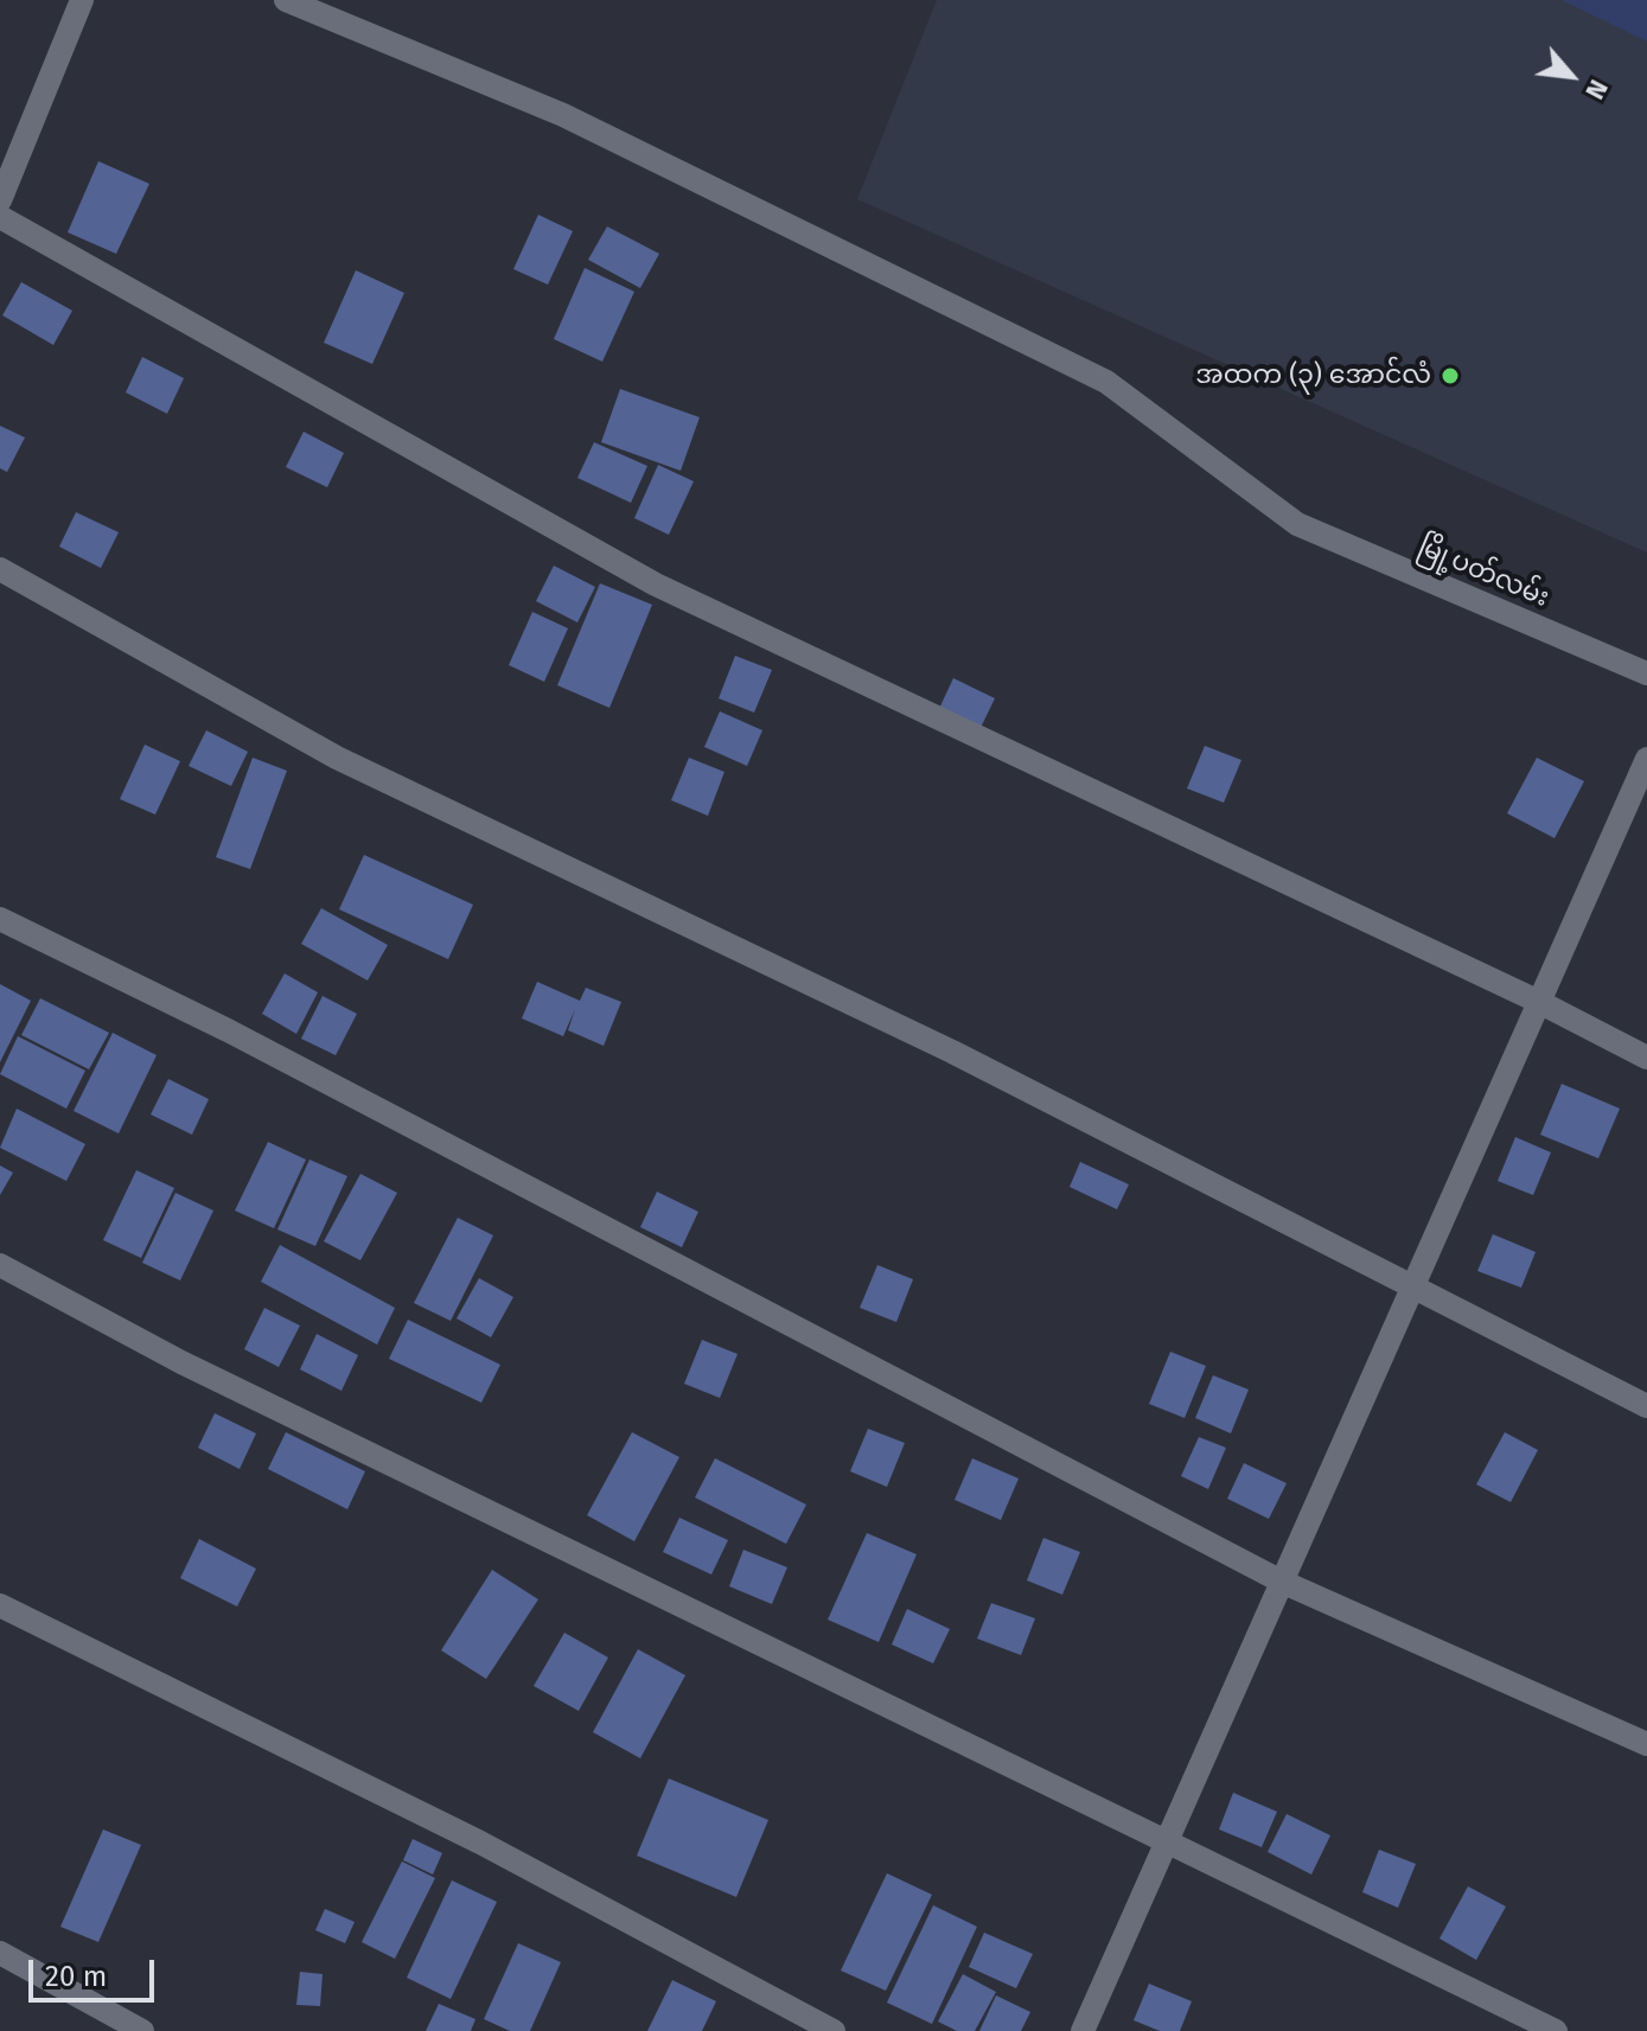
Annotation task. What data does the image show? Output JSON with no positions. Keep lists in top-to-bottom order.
{
  "streets": {
    "street": ["မြို့ပတ်လမ်း"]
  },
  "places": ["အထက (၃) အောင်လံ"],
  "scale_bar": "20 m",
  "north": "bottom right"
}
